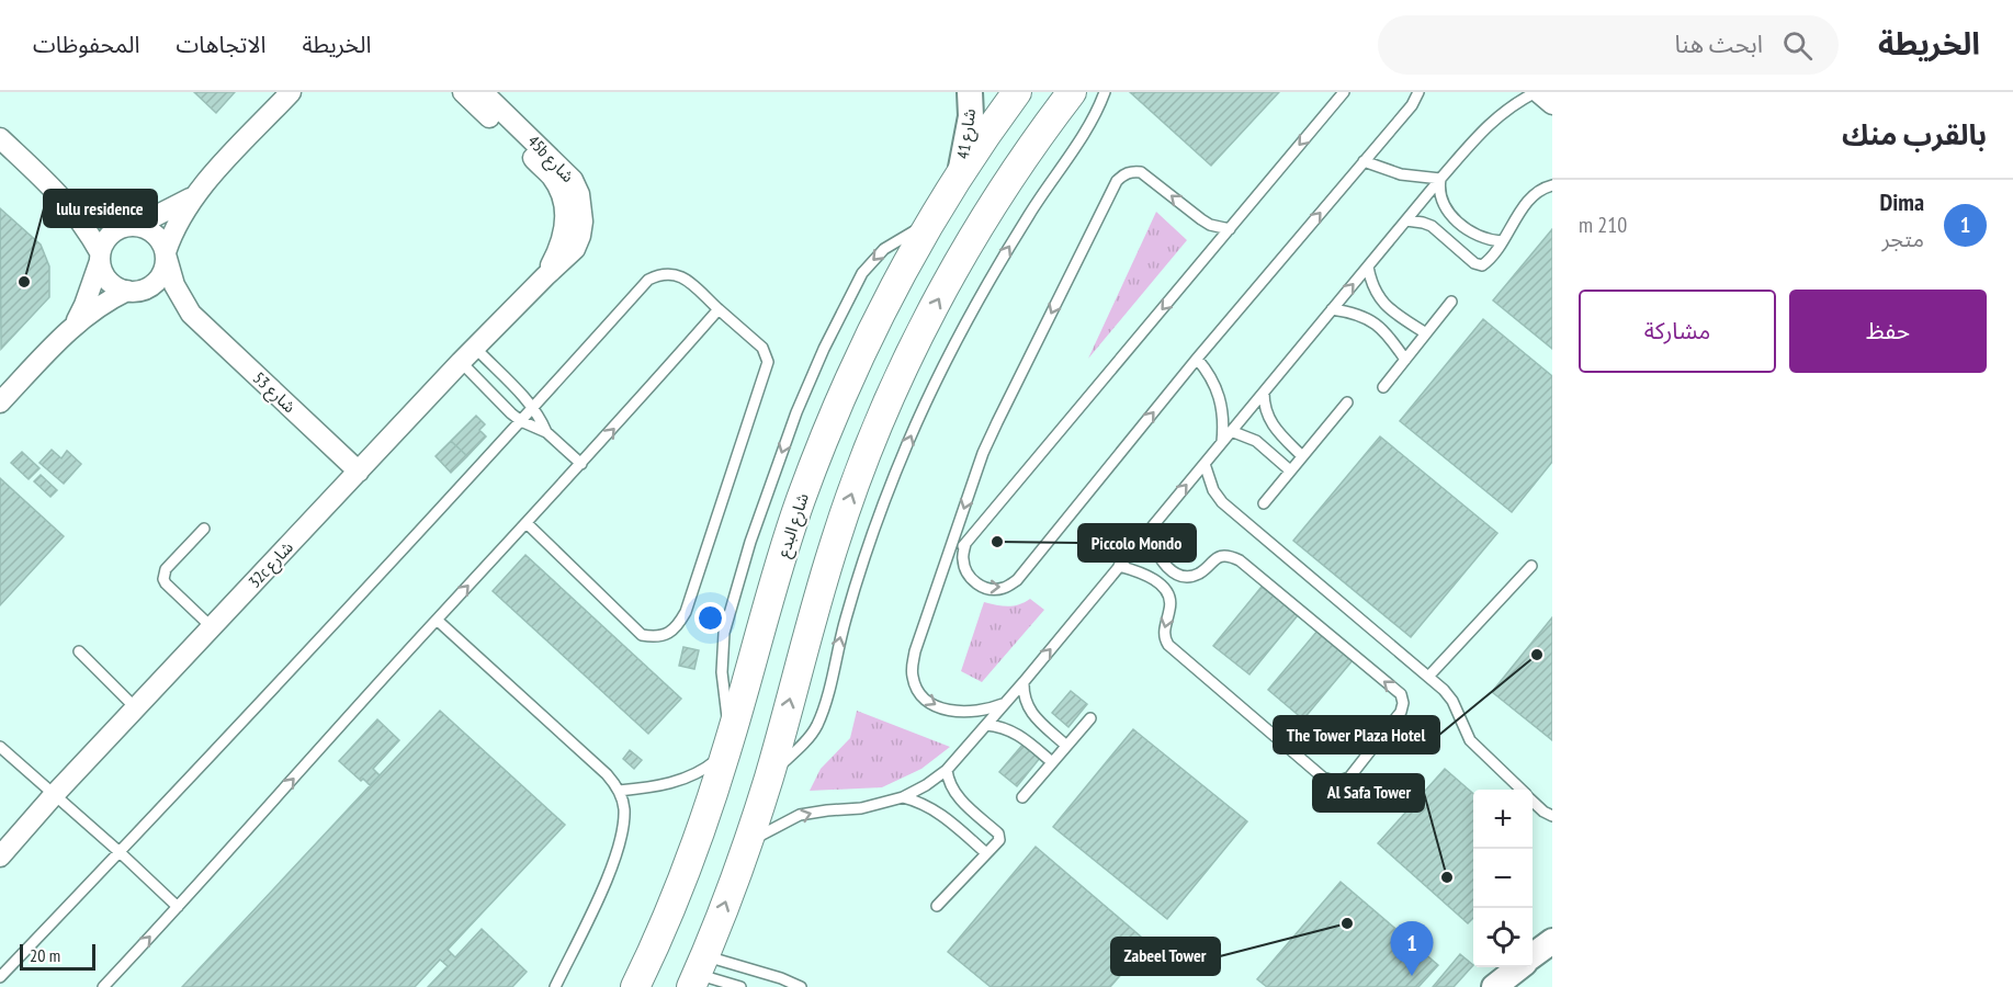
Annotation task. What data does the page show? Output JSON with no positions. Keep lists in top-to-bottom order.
{
  "streets": {
    "main road": ["شارع البدع"],
    "street": [
      "شارع 41",
      "45b شارع",
      "شارع 53",
      "32c شارع"
    ]
  },
  "crossings": [
    ["شارع 41", "شارع البدع"],
    ["45b شارع", "32c شارع"],
    ["شارع 53", "32c شارع"]
  ],
  "places": [
    "lulu residence",
    "Piccolo Mondo",
    "The Tower Plaza Hotel",
    "Al Safa Tower",
    "Zabeel Tower"
  ],
  "scale_bar": "20 m",
  "page": {
    "header": "الخريطة",
    "search": "ابحث هنا",
    "nav": ["الخريطة", "الاتجاهات", "المحفوظات"],
    "heading": "بالقرب منك",
    "list": [
      {
        "mark": "1",
        "name": "Dima",
        "note": "متجر",
        "value": "210 m"
      }
    ],
    "buttons": ["حفظ", "مشاركة"],
    "map_buttons": ["+", "−"],
    "pins": "1",
    "scale": "20 m"
  }
}
